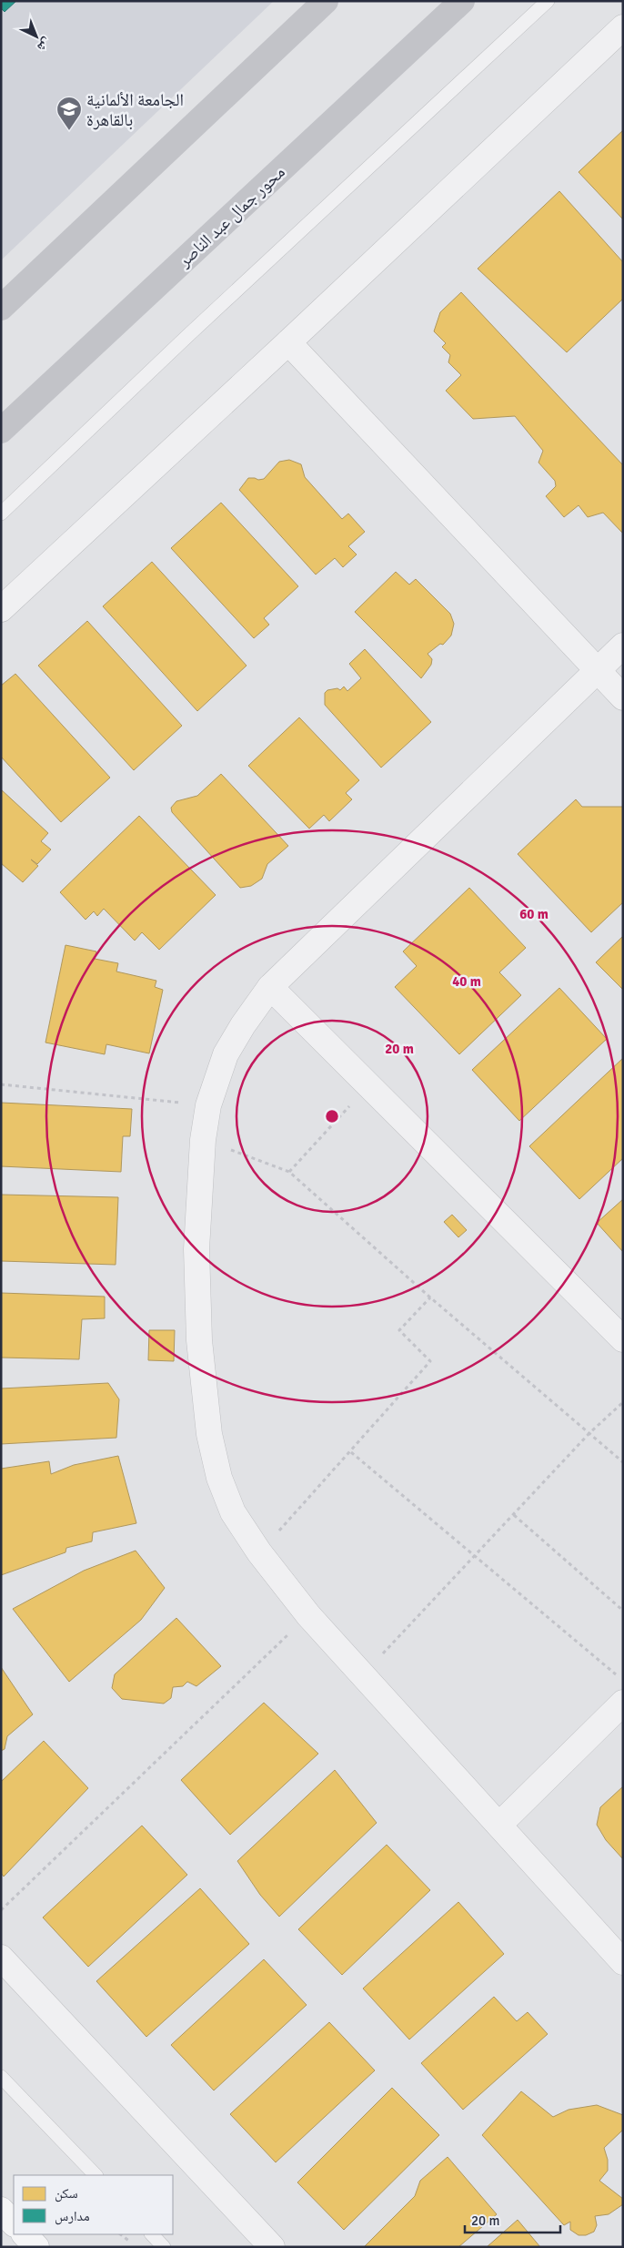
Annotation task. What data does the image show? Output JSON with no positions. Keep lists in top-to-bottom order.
{
  "streets": {
    "main road": ["محور جمال عبد الناصر"]
  },
  "places": {
    "school or university": ["الجامعة الألمانية بالقاهرة"]
  },
  "legend": ["سكن", "مدارس"],
  "scale_bar": "20 m",
  "north": "bottom right",
  "rings": ["60 m", "40 m", "20 m"]
}
